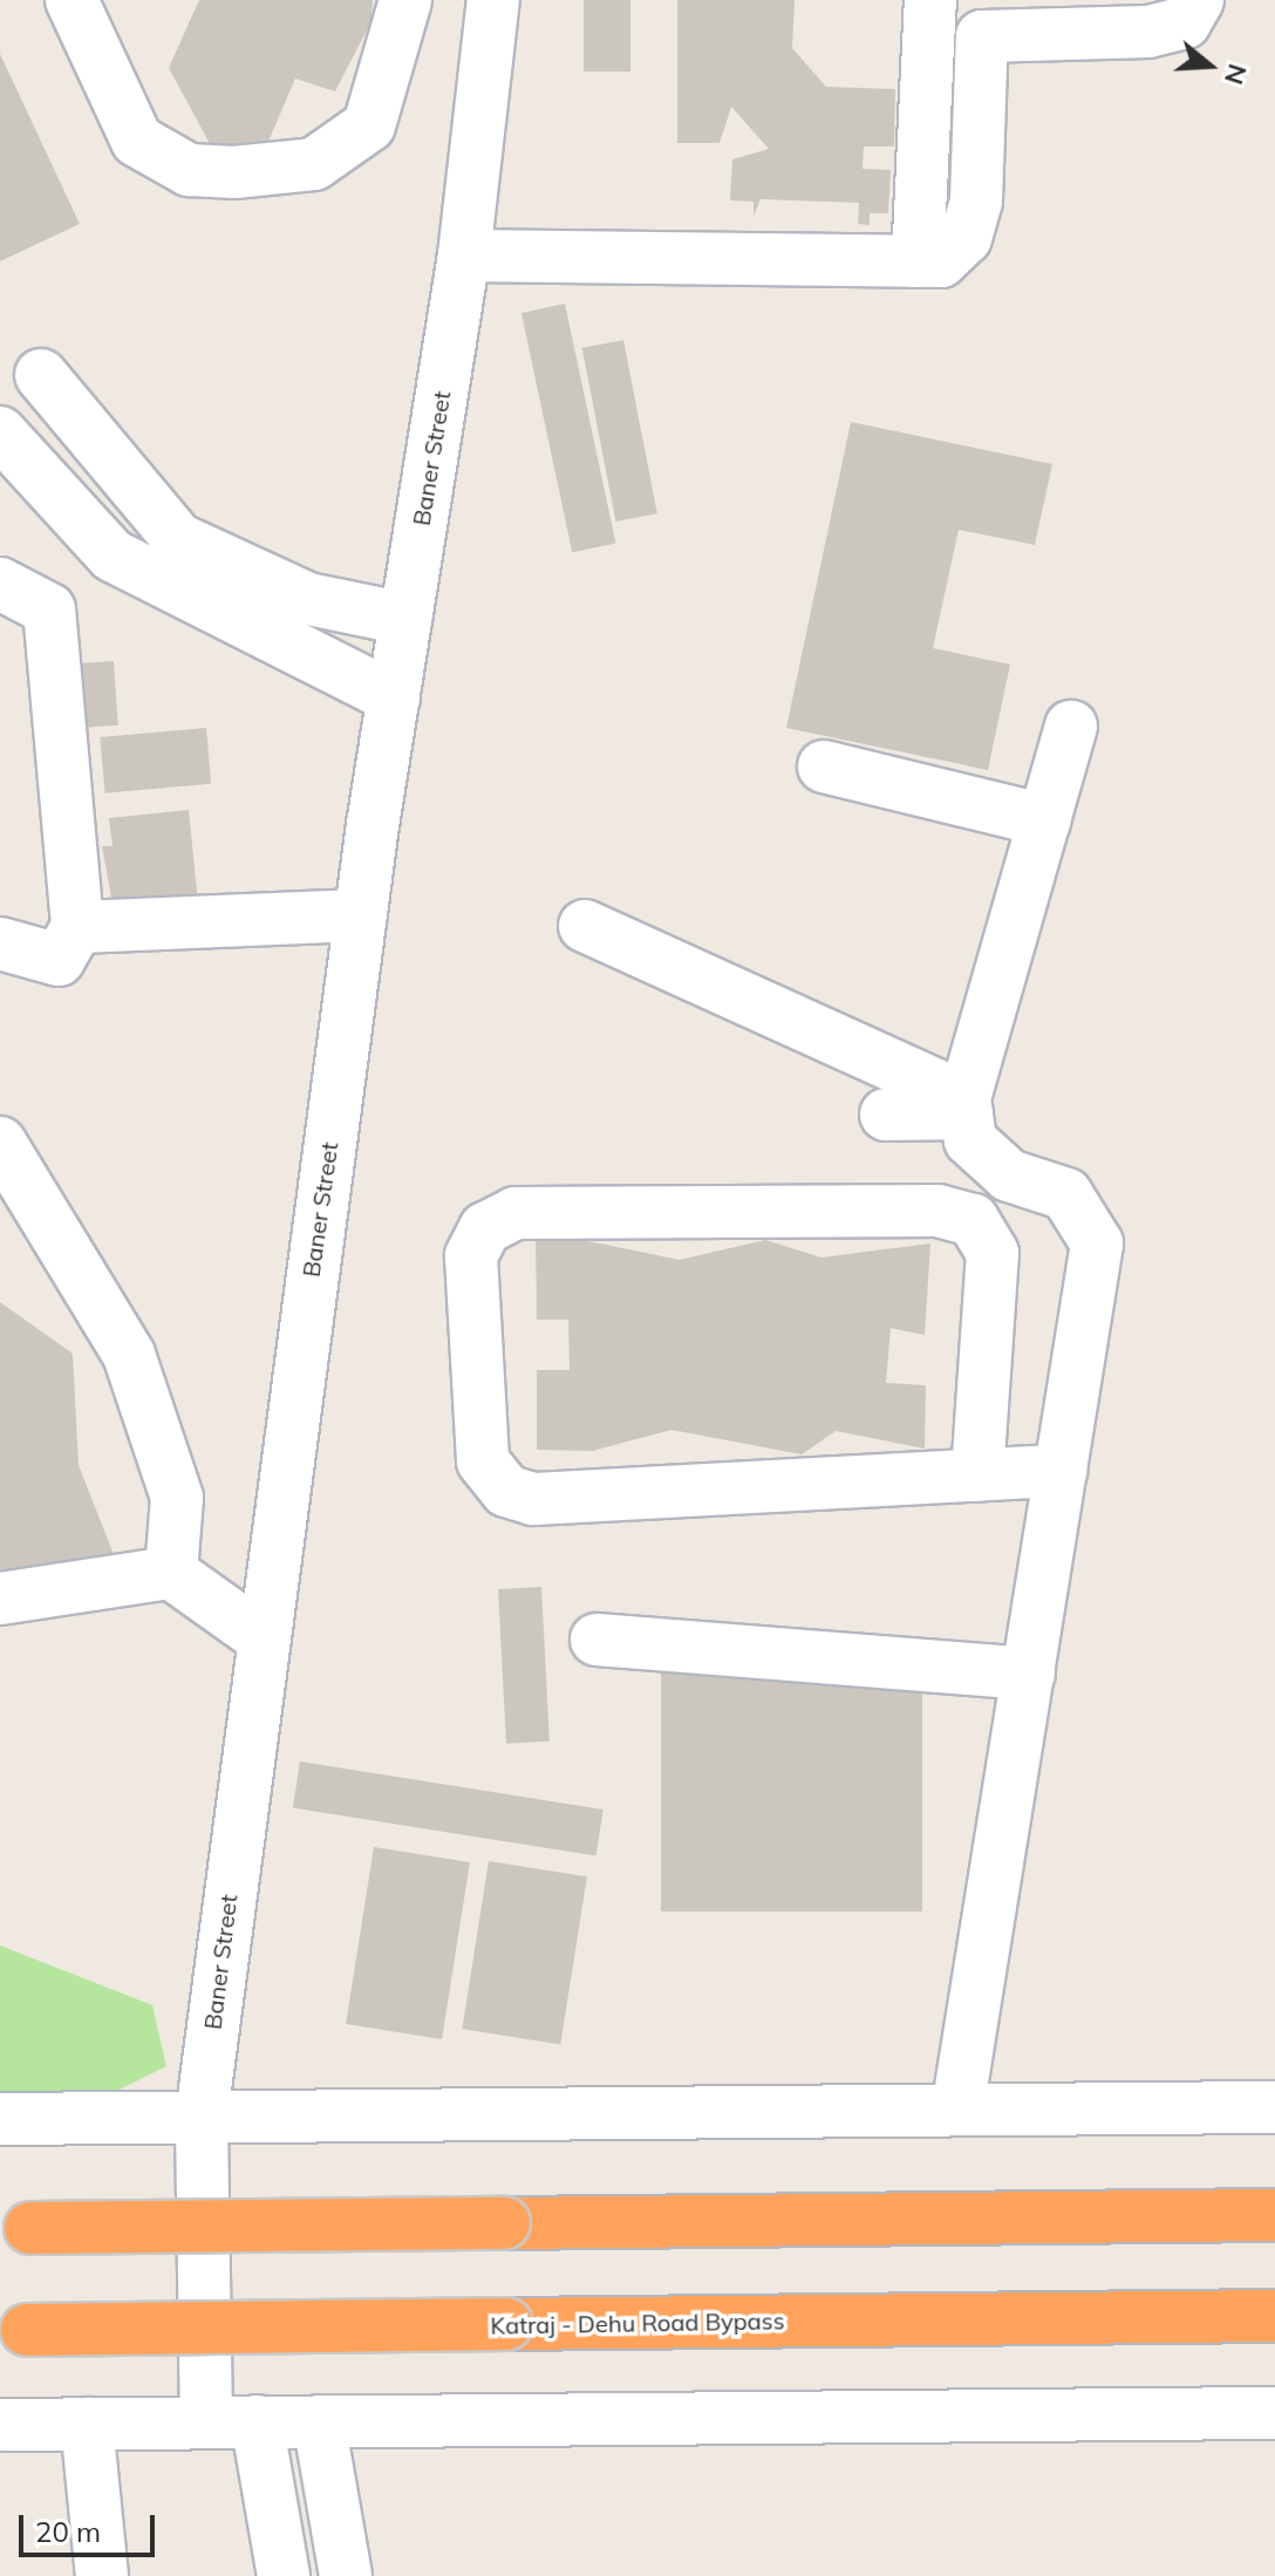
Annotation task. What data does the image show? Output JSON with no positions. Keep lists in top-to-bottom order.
{
  "streets": {
    "highway": ["Katraj - Dehu Road Bypass"],
    "street": ["Baner Street"]
  },
  "scale_bar": "20 m",
  "north": "right"
}
